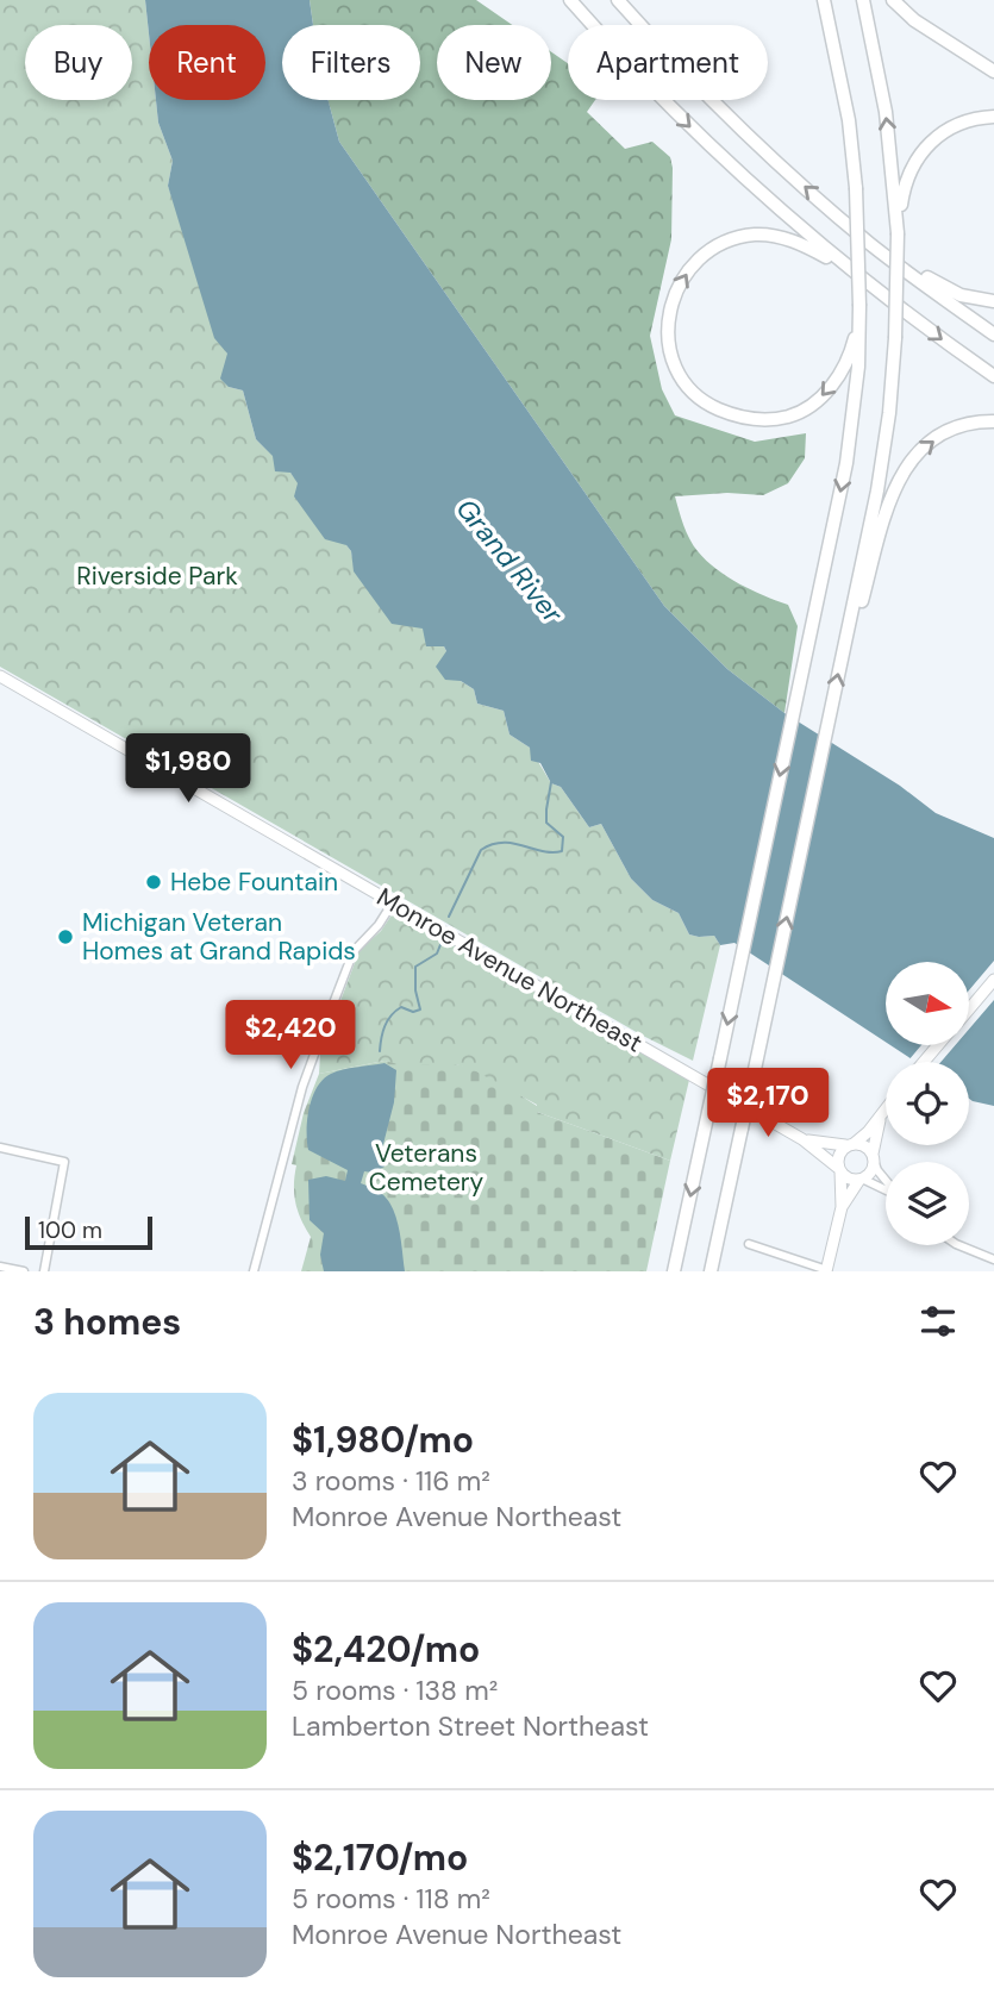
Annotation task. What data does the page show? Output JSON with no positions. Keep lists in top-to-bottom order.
{
  "streets": {
    "main road": ["Monroe Avenue Northeast"]
  },
  "water": ["Grand River"],
  "parks": ["Riverside Park", "Veterans Cemetery"],
  "places": ["Hebe Fountain", "Michigan Veteran Homes at Grand Rapids"],
  "scale_bar": "100 m",
  "north": "right",
  "page": {
    "chip": [
      "Buy",
      "Rent",
      "Filters",
      "New",
      "Apartment"
    ],
    "price": ["$1,980", "$2,420", "$2,170"],
    "scale": "100 m",
    "heading": "3 homes",
    "list": [
      {
        "name": "$1,980/mo",
        "note": "3 rooms · 116 m² · Monroe Avenue Northeast"
      },
      {
        "name": "$2,420/mo",
        "note": "5 rooms · 138 m² · Lamberton Street Northeast"
      },
      {
        "name": "$2,170/mo",
        "note": "5 rooms · 118 m² · Monroe Avenue Northeast"
      }
    ]
  }
}
